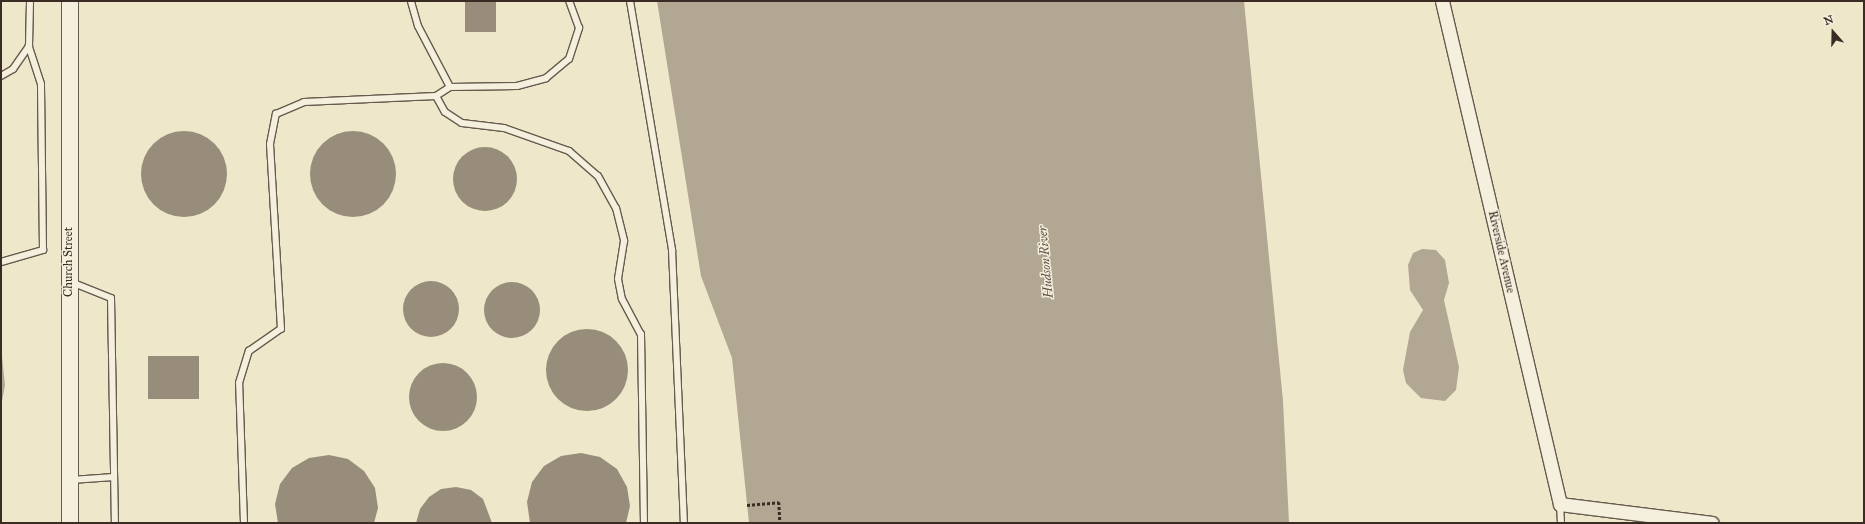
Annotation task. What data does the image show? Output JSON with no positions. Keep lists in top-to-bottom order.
{
  "streets": {
    "street": ["Riverside Avenue", "Church Street"]
  },
  "water": ["Hudson River"],
  "north": "top"
}
